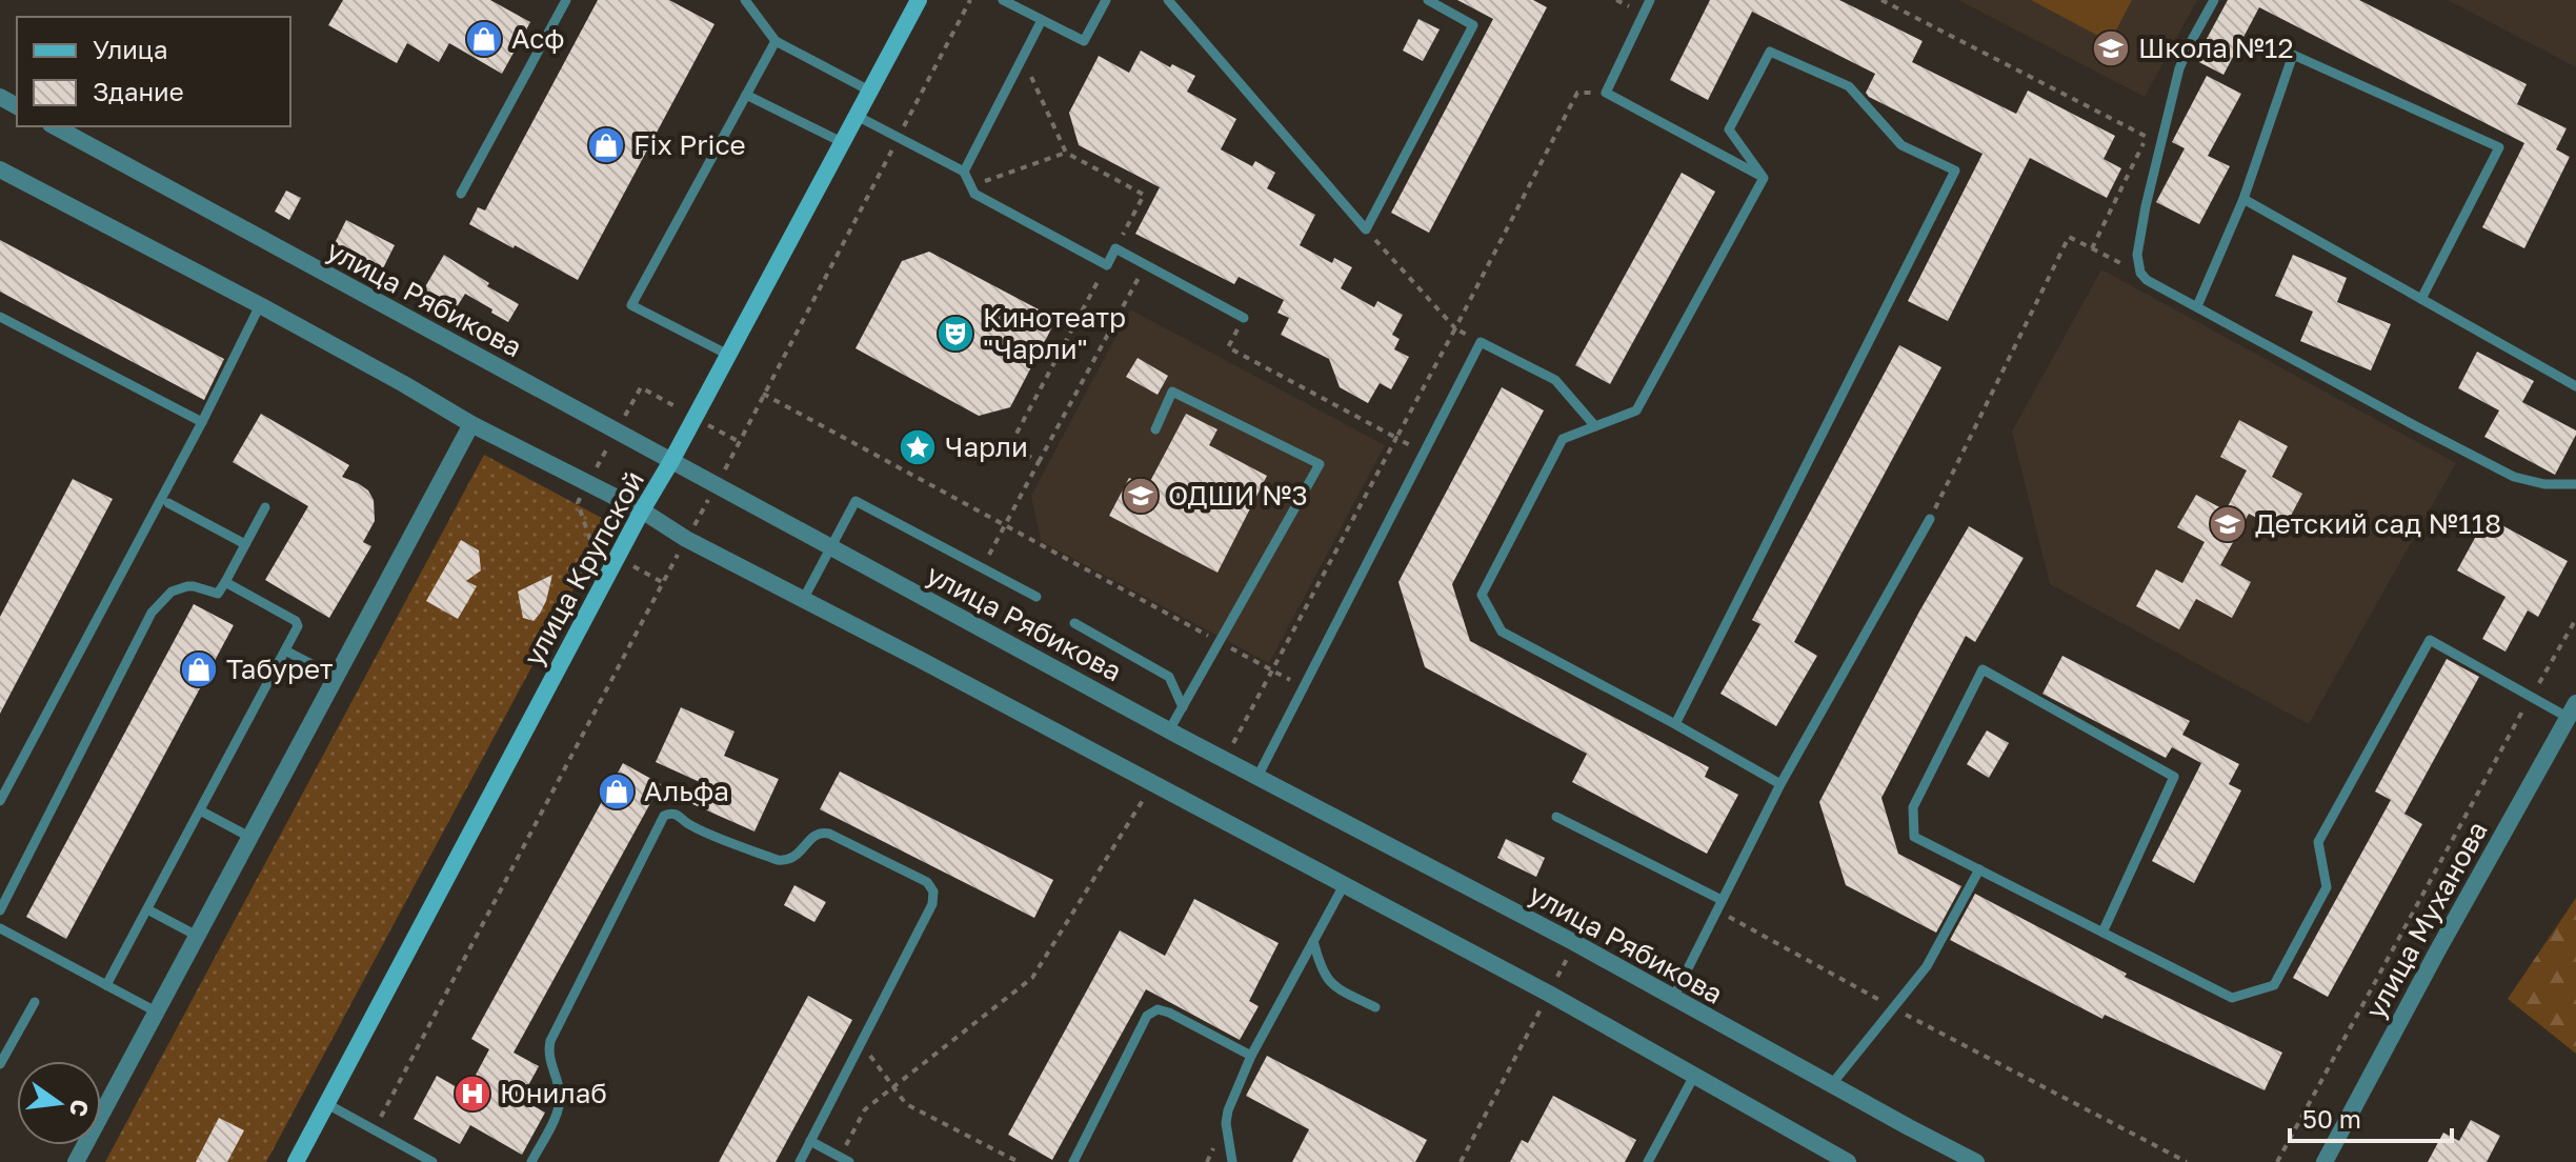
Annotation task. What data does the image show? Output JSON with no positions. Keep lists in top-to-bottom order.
{
  "streets": {
    "main road": ["улица Крупской"],
    "street": ["улица Рябикова", "улица Муханова"]
  },
  "crossings": [
    ["улица Рябикова", "улица Крупской"]
  ],
  "places": {
    "shop": [
      "Асф",
      "Fix Price",
      "Табурет",
      "Альфа"
    ],
    "school or university": ["Школа №12", "ОДШИ №3", "Детский сад №118"],
    "theatre": ["Кинотеатр \"Чарли\""],
    "place": ["Чарли"],
    "hospital": ["Юнилаб"]
  },
  "legend": ["Улица", "Здание"],
  "scale_bar": "50 m",
  "north": "right"
}
